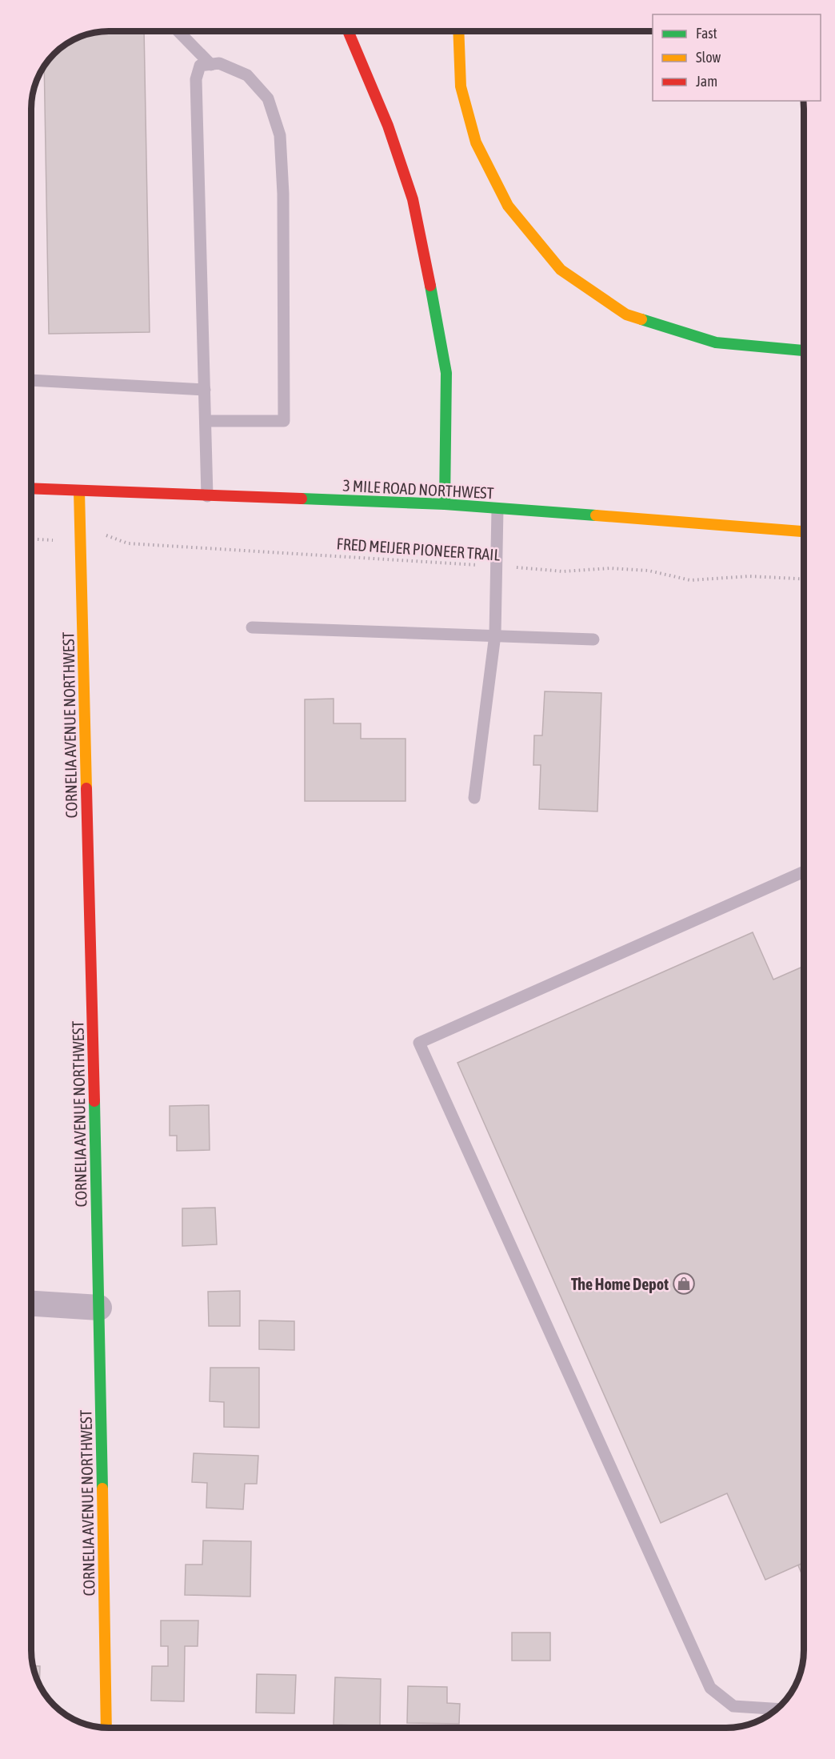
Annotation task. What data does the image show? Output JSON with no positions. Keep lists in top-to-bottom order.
{
  "streets": {
    "main road": ["3 MILE ROAD NORTHWEST", "CORNELIA AVENUE NORTHWEST"],
    "path": ["FRED MEIJER PIONEER TRAIL"]
  },
  "crossings": [
    ["3 MILE ROAD NORTHWEST", "CORNELIA AVENUE NORTHWEST"],
    ["FRED MEIJER PIONEER TRAIL", "CORNELIA AVENUE NORTHWEST"]
  ],
  "places": {
    "shop": ["The Home Depot"]
  },
  "legend": ["Fast", "Slow", "Jam"]
}
